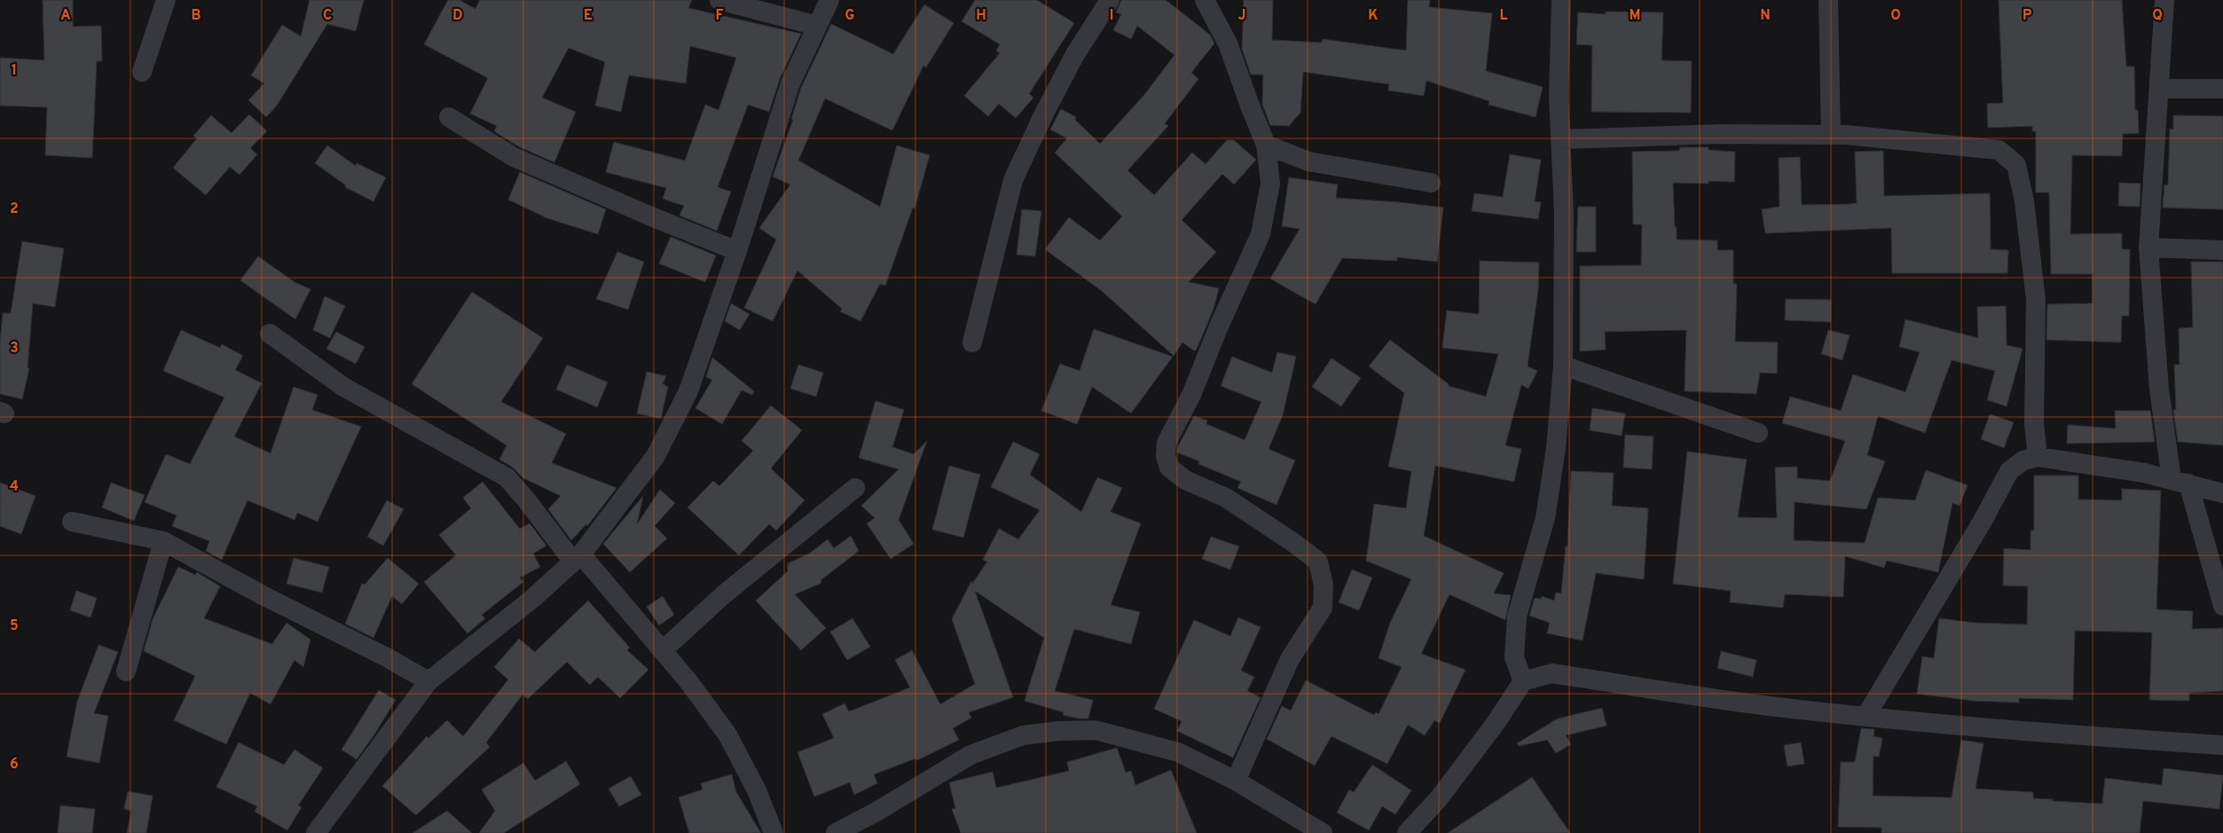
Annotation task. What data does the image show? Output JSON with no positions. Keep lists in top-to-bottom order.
{
  "grid": {
    "columns": [
      "A",
      "B",
      "C",
      "D",
      "E",
      "F",
      "G",
      "H",
      "I",
      "J",
      "K",
      "L",
      "M",
      "N",
      "O",
      "P",
      "Q"
    ],
    "rows": [
      "1",
      "2",
      "3",
      "4",
      "5",
      "6"
    ]
  }
}
